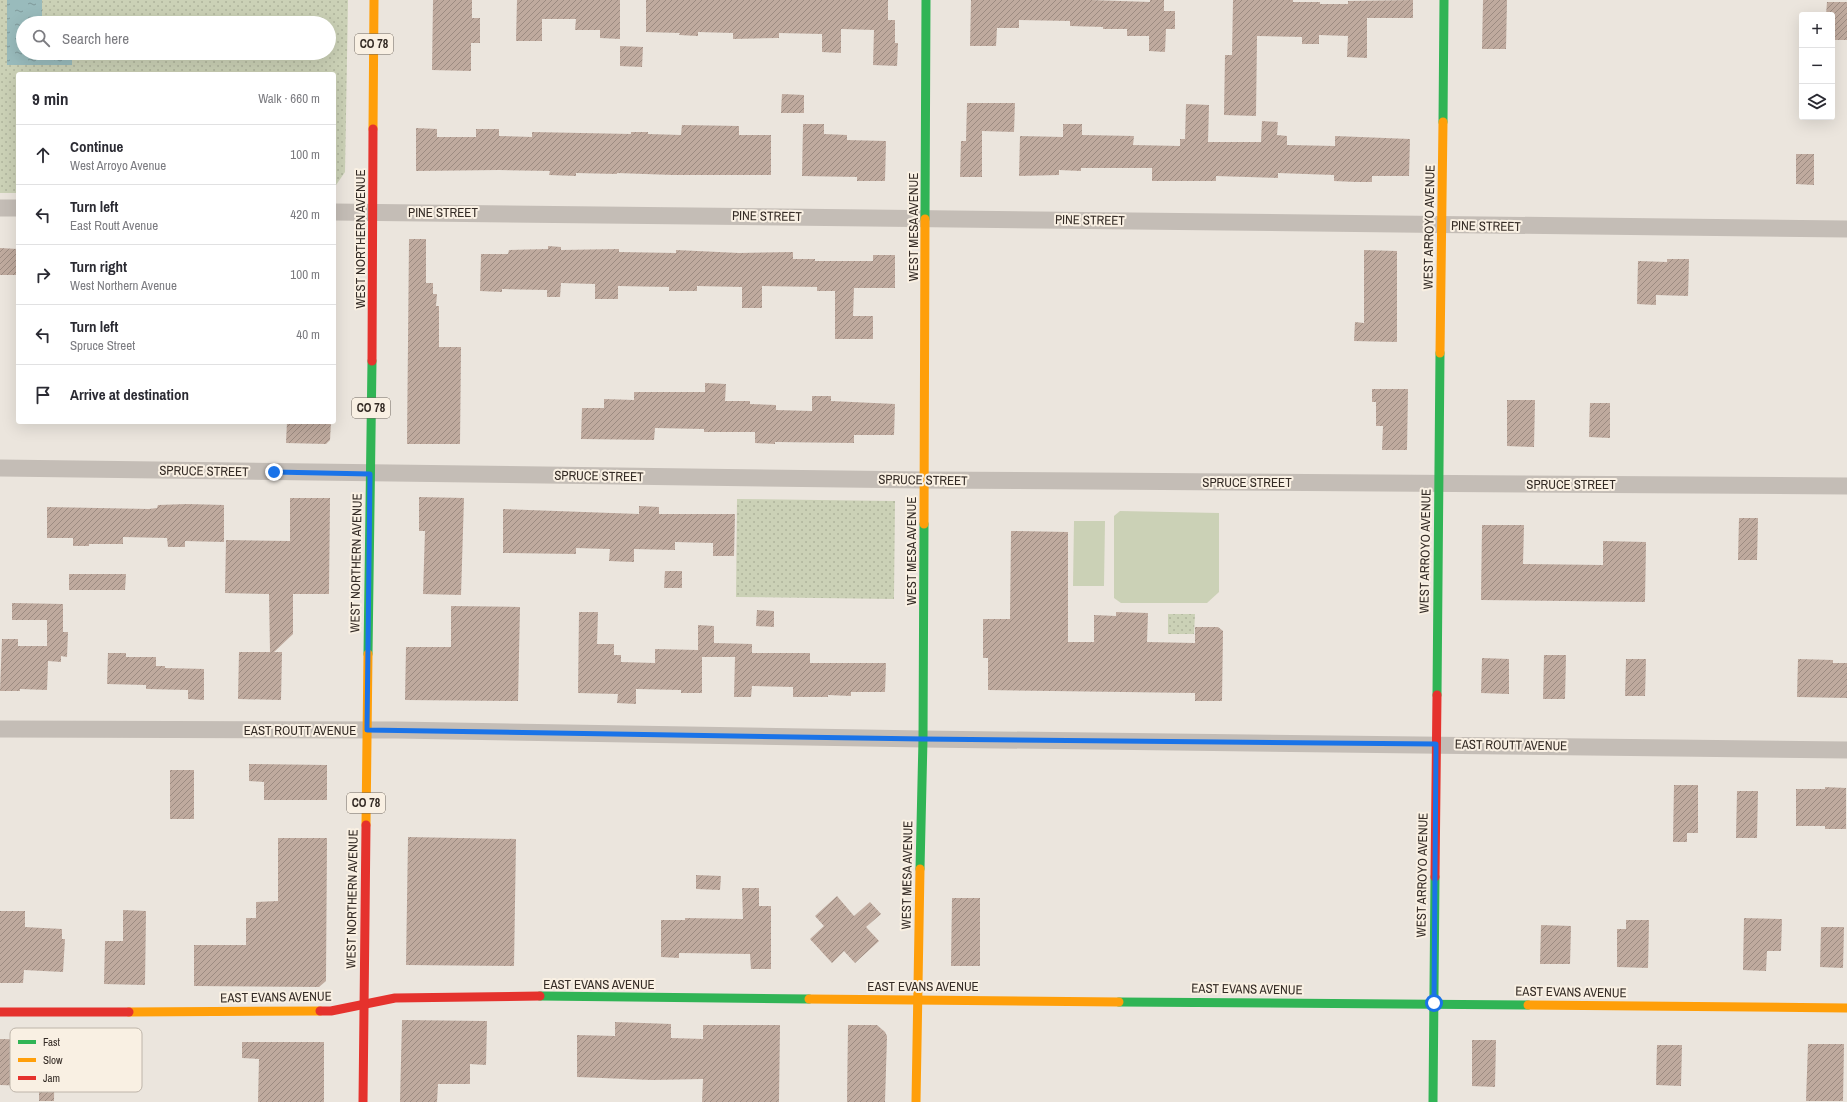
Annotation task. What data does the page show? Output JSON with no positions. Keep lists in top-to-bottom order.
{
  "streets": {
    "street": [
      "CO 78",
      "PINE STREET",
      "WEST MESA AVENUE",
      "WEST ARROYO AVENUE",
      "WEST NORTHERN AVENUE",
      "SPRUCE STREET",
      "EAST ROUTT AVENUE",
      "EAST EVANS AVENUE"
    ]
  },
  "crossings": [
    ["PINE STREET", "WEST MESA AVENUE"],
    ["PINE STREET", "WEST ARROYO AVENUE"],
    ["PINE STREET", "WEST NORTHERN AVENUE"],
    ["WEST MESA AVENUE", "SPRUCE STREET"],
    ["WEST MESA AVENUE", "EAST ROUTT AVENUE"],
    ["WEST MESA AVENUE", "EAST EVANS AVENUE"],
    ["WEST ARROYO AVENUE", "SPRUCE STREET"],
    ["WEST ARROYO AVENUE", "EAST ROUTT AVENUE"],
    ["WEST ARROYO AVENUE", "EAST EVANS AVENUE"],
    ["WEST NORTHERN AVENUE", "SPRUCE STREET"],
    ["WEST NORTHERN AVENUE", "EAST ROUTT AVENUE"],
    ["WEST NORTHERN AVENUE", "EAST EVANS AVENUE"]
  ],
  "legend": ["Fast", "Slow", "Jam"],
  "page": {
    "map_buttons": ["+", "−"],
    "search": "Search here",
    "heading": ["9 min", "Walk · 660 m"],
    "list": [
      ["Continue", "West Arroyo Avenue", "100 m"],
      ["Turn left", "East Routt Avenue", "420 m"],
      ["Turn right", "West Northern Avenue", "100 m"],
      ["Turn left", "Spruce Street", "40 m"],
      "Arrive at destination"
    ]
  }
}
